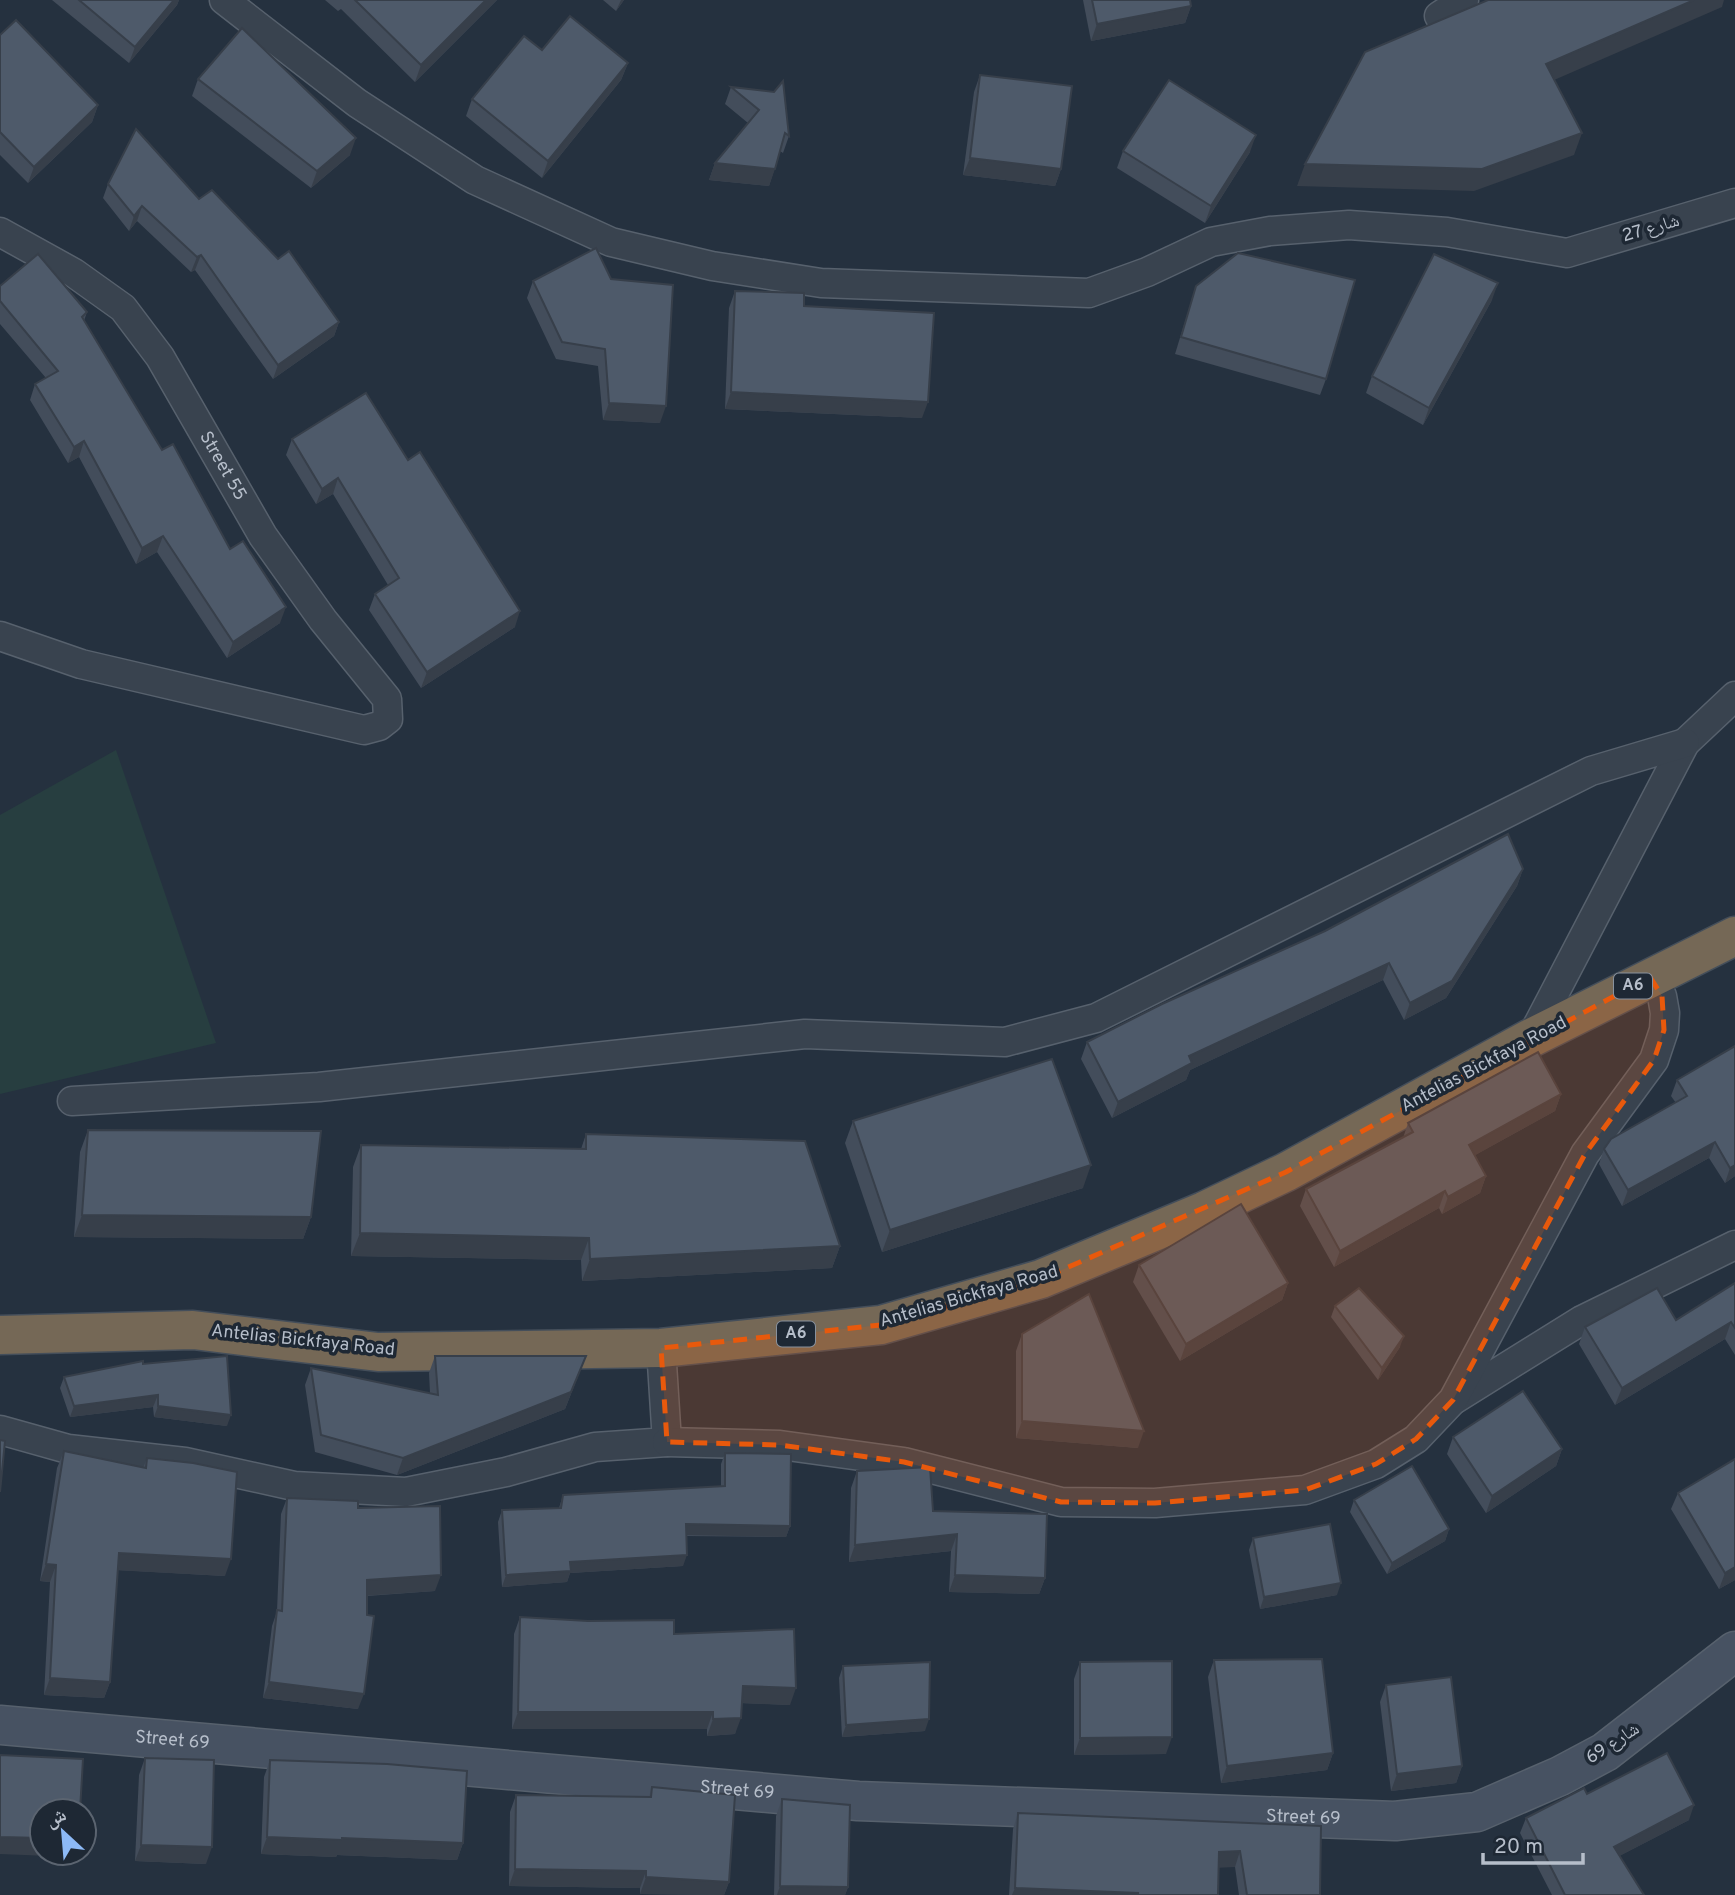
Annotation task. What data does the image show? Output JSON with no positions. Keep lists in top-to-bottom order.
{
  "streets": {
    "highway": ["A6", "Antelias Bickfaya Road"],
    "street": ["شارع 27", "Street 55", "Street 69"]
  },
  "scale_bar": "20 m",
  "north": "top left"
}
